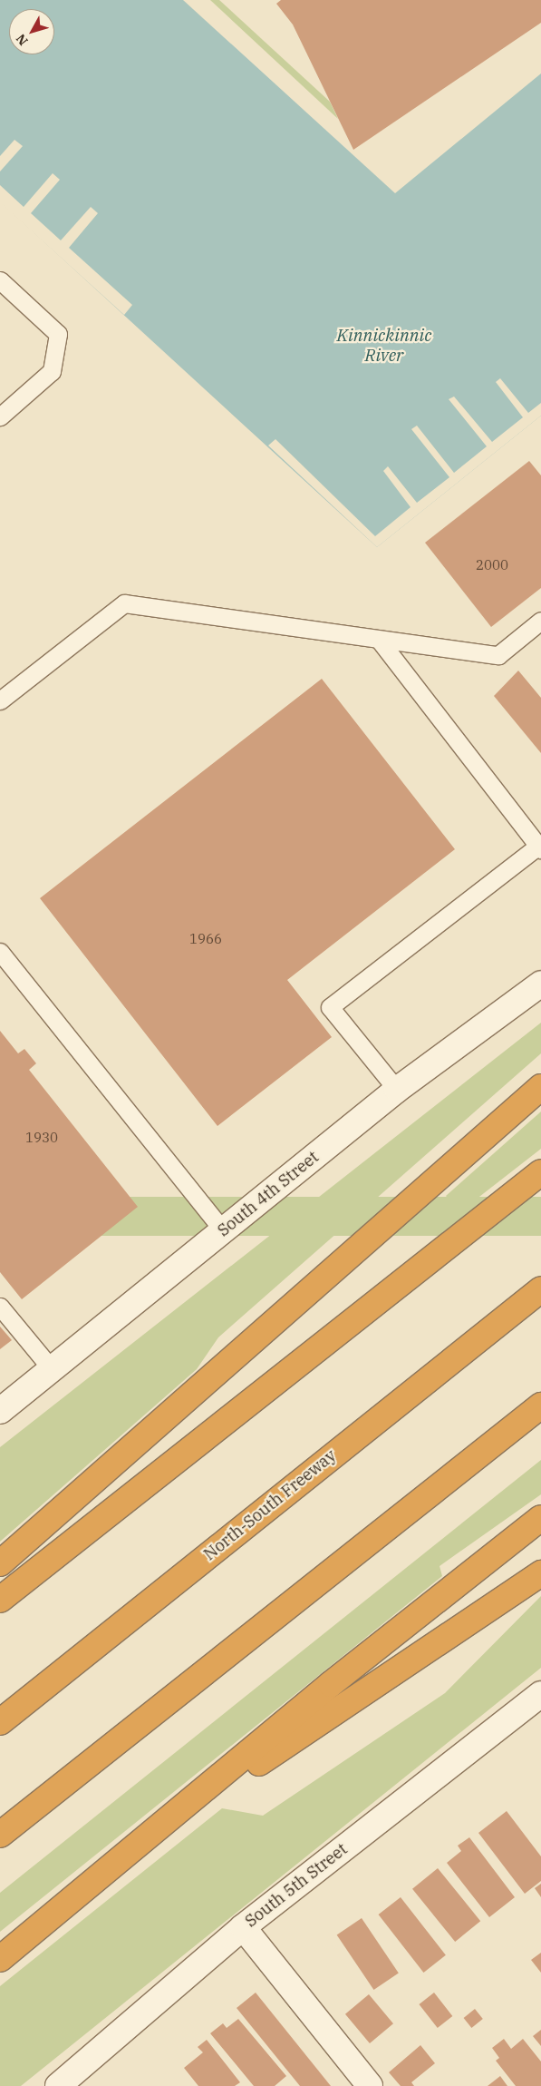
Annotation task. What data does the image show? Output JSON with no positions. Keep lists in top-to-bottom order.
{
  "streets": {
    "highway": ["North-South Freeway"],
    "street": ["South 4th Street", "South 5th Street"]
  },
  "water": ["Kinnickinnic River"],
  "house_numbers": ["2000", "1966", "1930"],
  "north": "bottom left"
}
